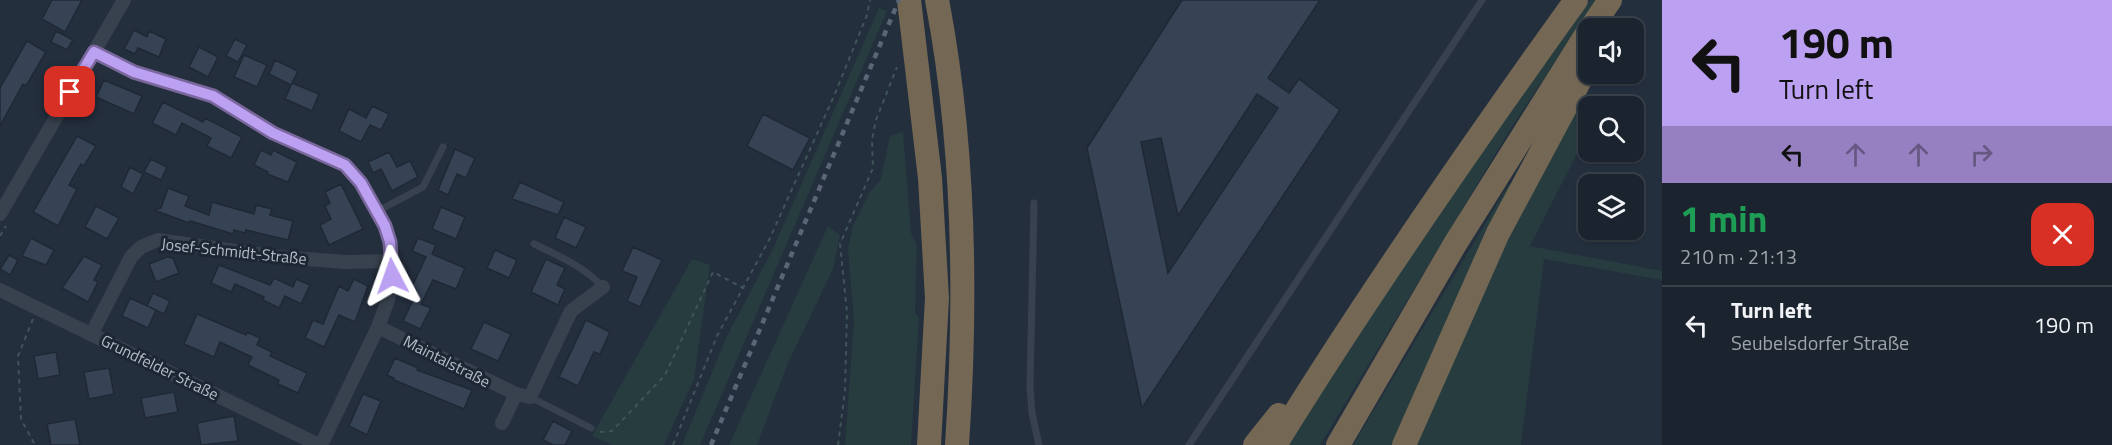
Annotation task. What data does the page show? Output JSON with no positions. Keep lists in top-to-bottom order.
{
  "streets": {
    "street": ["Josef-Schmidt-Straße", "Maintalstraße", "Grundfelder Straße"]
  },
  "crossings": [
    ["Josef-Schmidt-Straße", "Grundfelder Straße"]
  ],
  "page": {
    "turn": ["190 m", "Turn left"],
    "heading": ["1 min", "210 m · 21:13"],
    "list": [
      {
        "name": "Turn left",
        "note": "Seubelsdorfer Straße",
        "value": "190 m"
      }
    ]
  }
}
